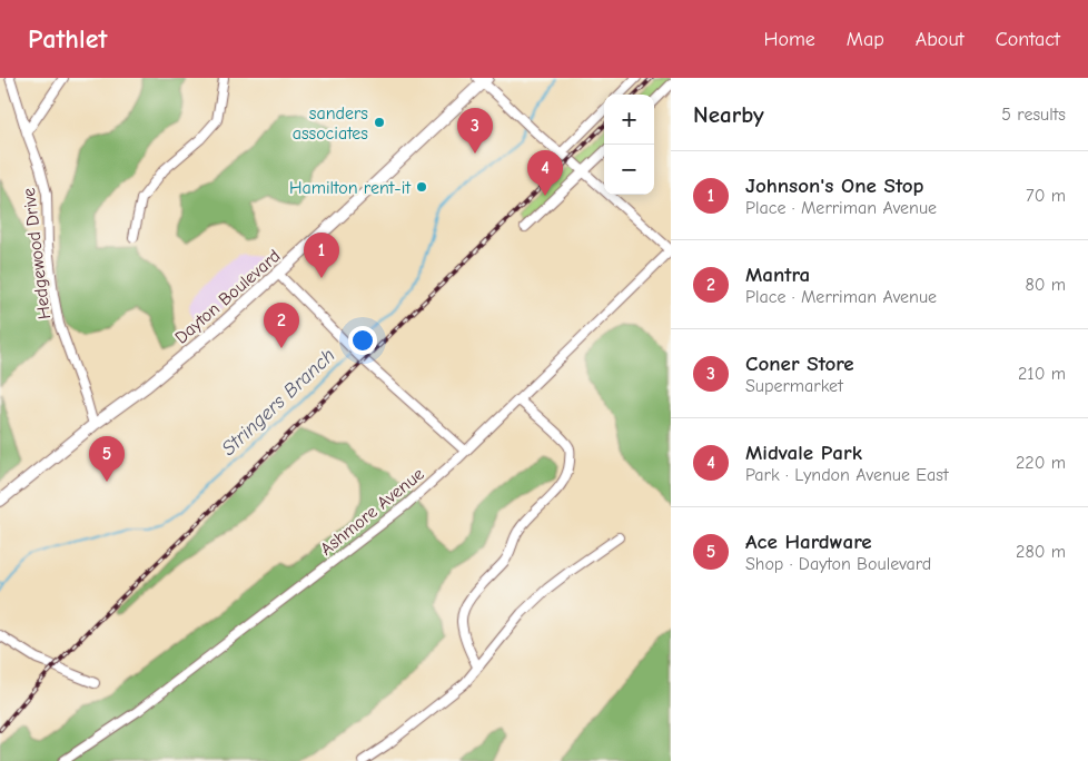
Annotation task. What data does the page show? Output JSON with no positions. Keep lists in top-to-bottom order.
{
  "streets": {
    "main road": ["Dayton Boulevard"],
    "street": ["Hedgewood Drive", "Ashmore Avenue"]
  },
  "crossings": [
    ["Hedgewood Drive", "Dayton Boulevard"]
  ],
  "water": ["Stringers Branch"],
  "places": ["sanders associates", "Hamilton rent-it"],
  "page": {
    "header": "Pathlet",
    "nav": [
      "Home",
      "Map",
      "About",
      "Contact"
    ],
    "heading": ["Nearby", "5 results"],
    "map_buttons": ["+", "−"],
    "pins": [
      "3",
      "4",
      "1",
      "2",
      "5"
    ],
    "list": [
      {
        "mark": "1",
        "name": "Johnson's One Stop",
        "note": "Place · Merriman Avenue",
        "value": "70 m"
      },
      {
        "mark": "2",
        "name": "Mantra",
        "note": "Place · Merriman Avenue",
        "value": "80 m"
      },
      {
        "mark": "3",
        "name": "Coner Store",
        "note": "Supermarket",
        "value": "210 m"
      },
      {
        "mark": "4",
        "name": "Midvale Park",
        "note": "Park · Lyndon Avenue East",
        "value": "220 m"
      },
      {
        "mark": "5",
        "name": "Ace Hardware",
        "note": "Shop · Dayton Boulevard",
        "value": "280 m"
      }
    ]
  }
}
